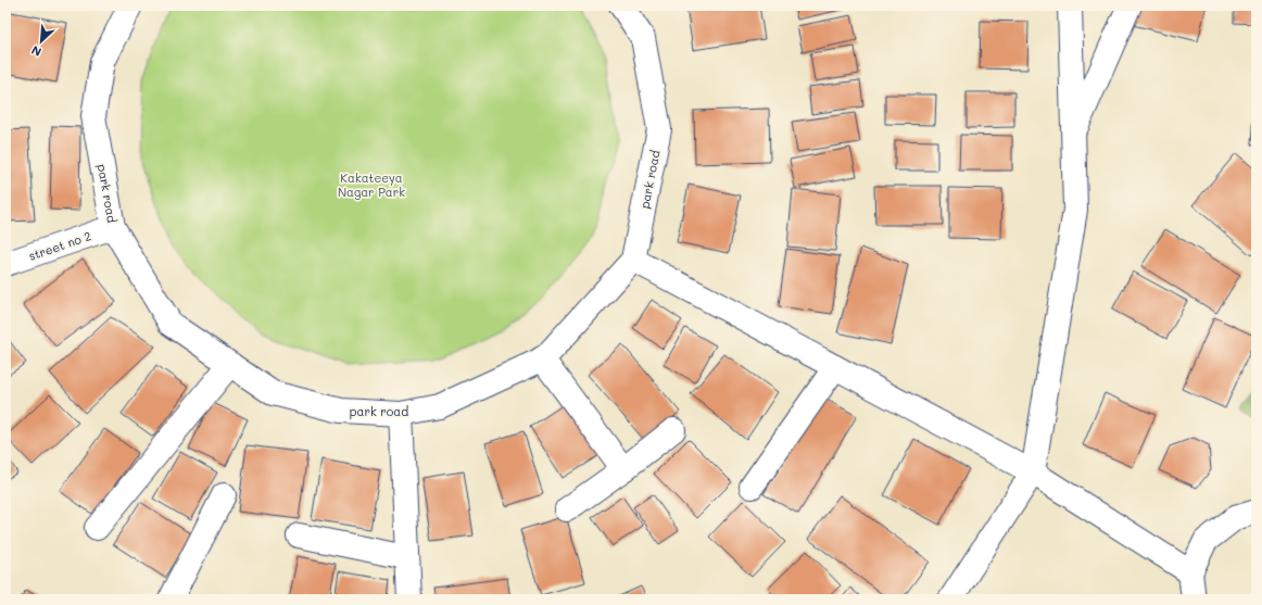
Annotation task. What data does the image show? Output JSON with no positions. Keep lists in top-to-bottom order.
{
  "streets": {
    "street": ["park road", "street no 2"]
  },
  "crossings": [
    ["park road", "street no 2"]
  ],
  "parks": ["Kakateeya Nagar Park"],
  "north": "bottom left"
}
